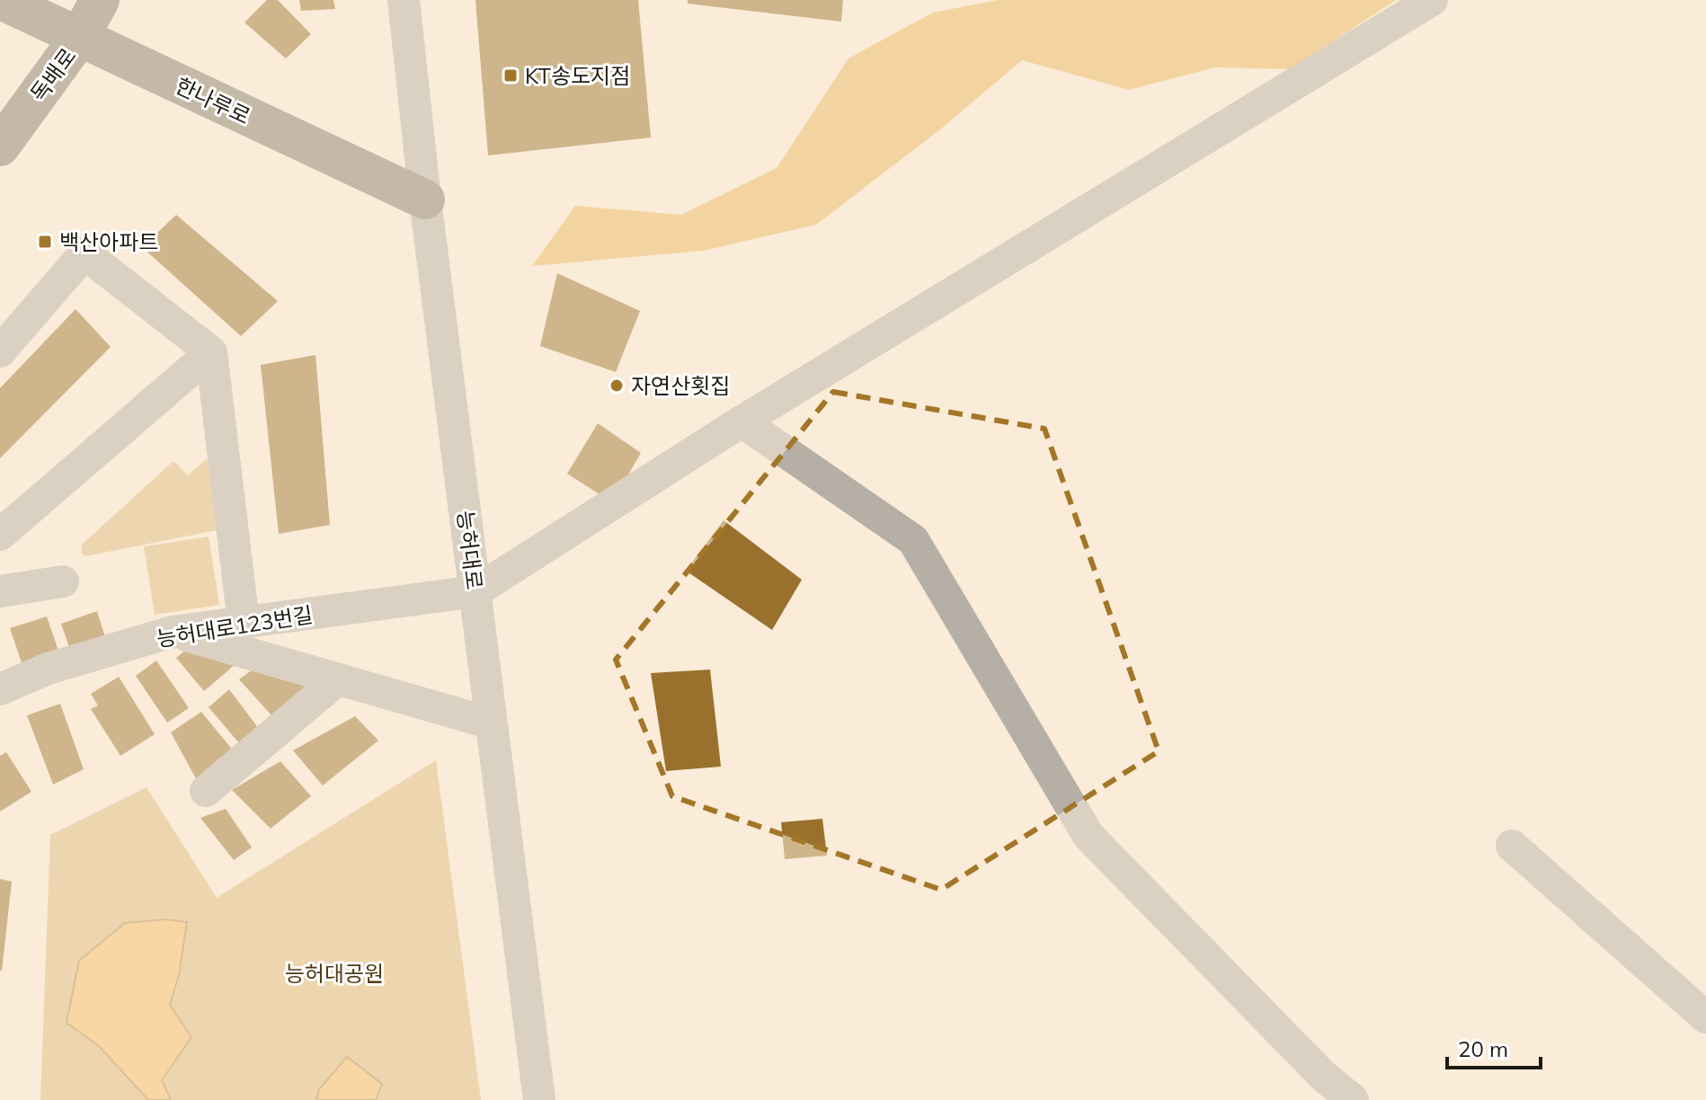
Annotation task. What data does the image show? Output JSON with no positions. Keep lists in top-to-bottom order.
{
  "streets": {
    "main road": ["독배로", "한나루로"],
    "street": ["능허대로", "능허대로123번길"]
  },
  "crossings": [
    ["독배로", "한나루로"],
    ["한나루로", "능허대로"],
    ["능허대로", "능허대로123번길"]
  ],
  "parks": ["능허대공원"],
  "places": {
    "transit": ["KT송도지점", "백산아파트"],
    "other": ["자연산횟집"]
  },
  "scale_bar": "20 m"
}
